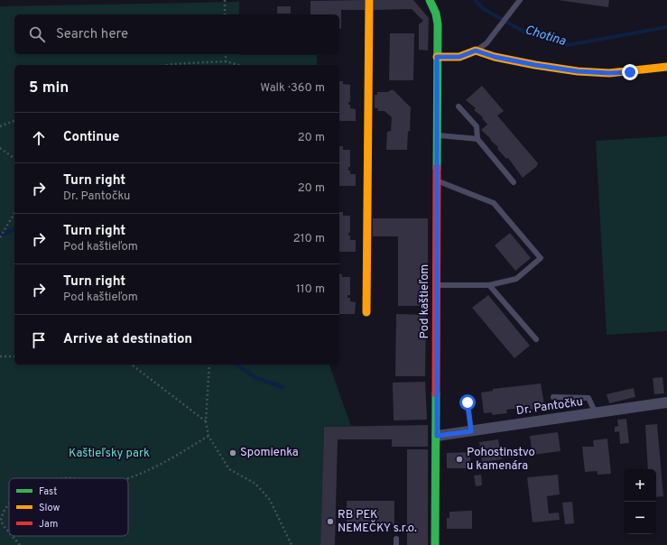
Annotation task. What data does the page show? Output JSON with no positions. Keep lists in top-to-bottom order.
{
  "streets": {
    "street": ["Pod kaštieľom", "Dr. Pantočku"]
  },
  "crossings": [
    ["Pod kaštieľom", "Dr. Pantočku"]
  ],
  "water": ["Chotina"],
  "parks": ["Kaštieľsky park"],
  "places": ["Spomienka", "Pohostinstvo u kamenára", "RB PEK NEMEČKY s.r.o."],
  "legend": ["Fast", "Slow", "Jam"],
  "page": {
    "search": "Search here",
    "heading": ["5 min", "Walk · 360 m"],
    "list": [
      ["Continue", "20 m"],
      ["Turn right", "Dr. Pantočku", "20 m"],
      ["Turn right", "Pod kaštieľom", "210 m"],
      ["Turn right", "Pod kaštieľom", "110 m"],
      "Arrive at destination"
    ],
    "map_buttons": ["+", "−"]
  }
}
